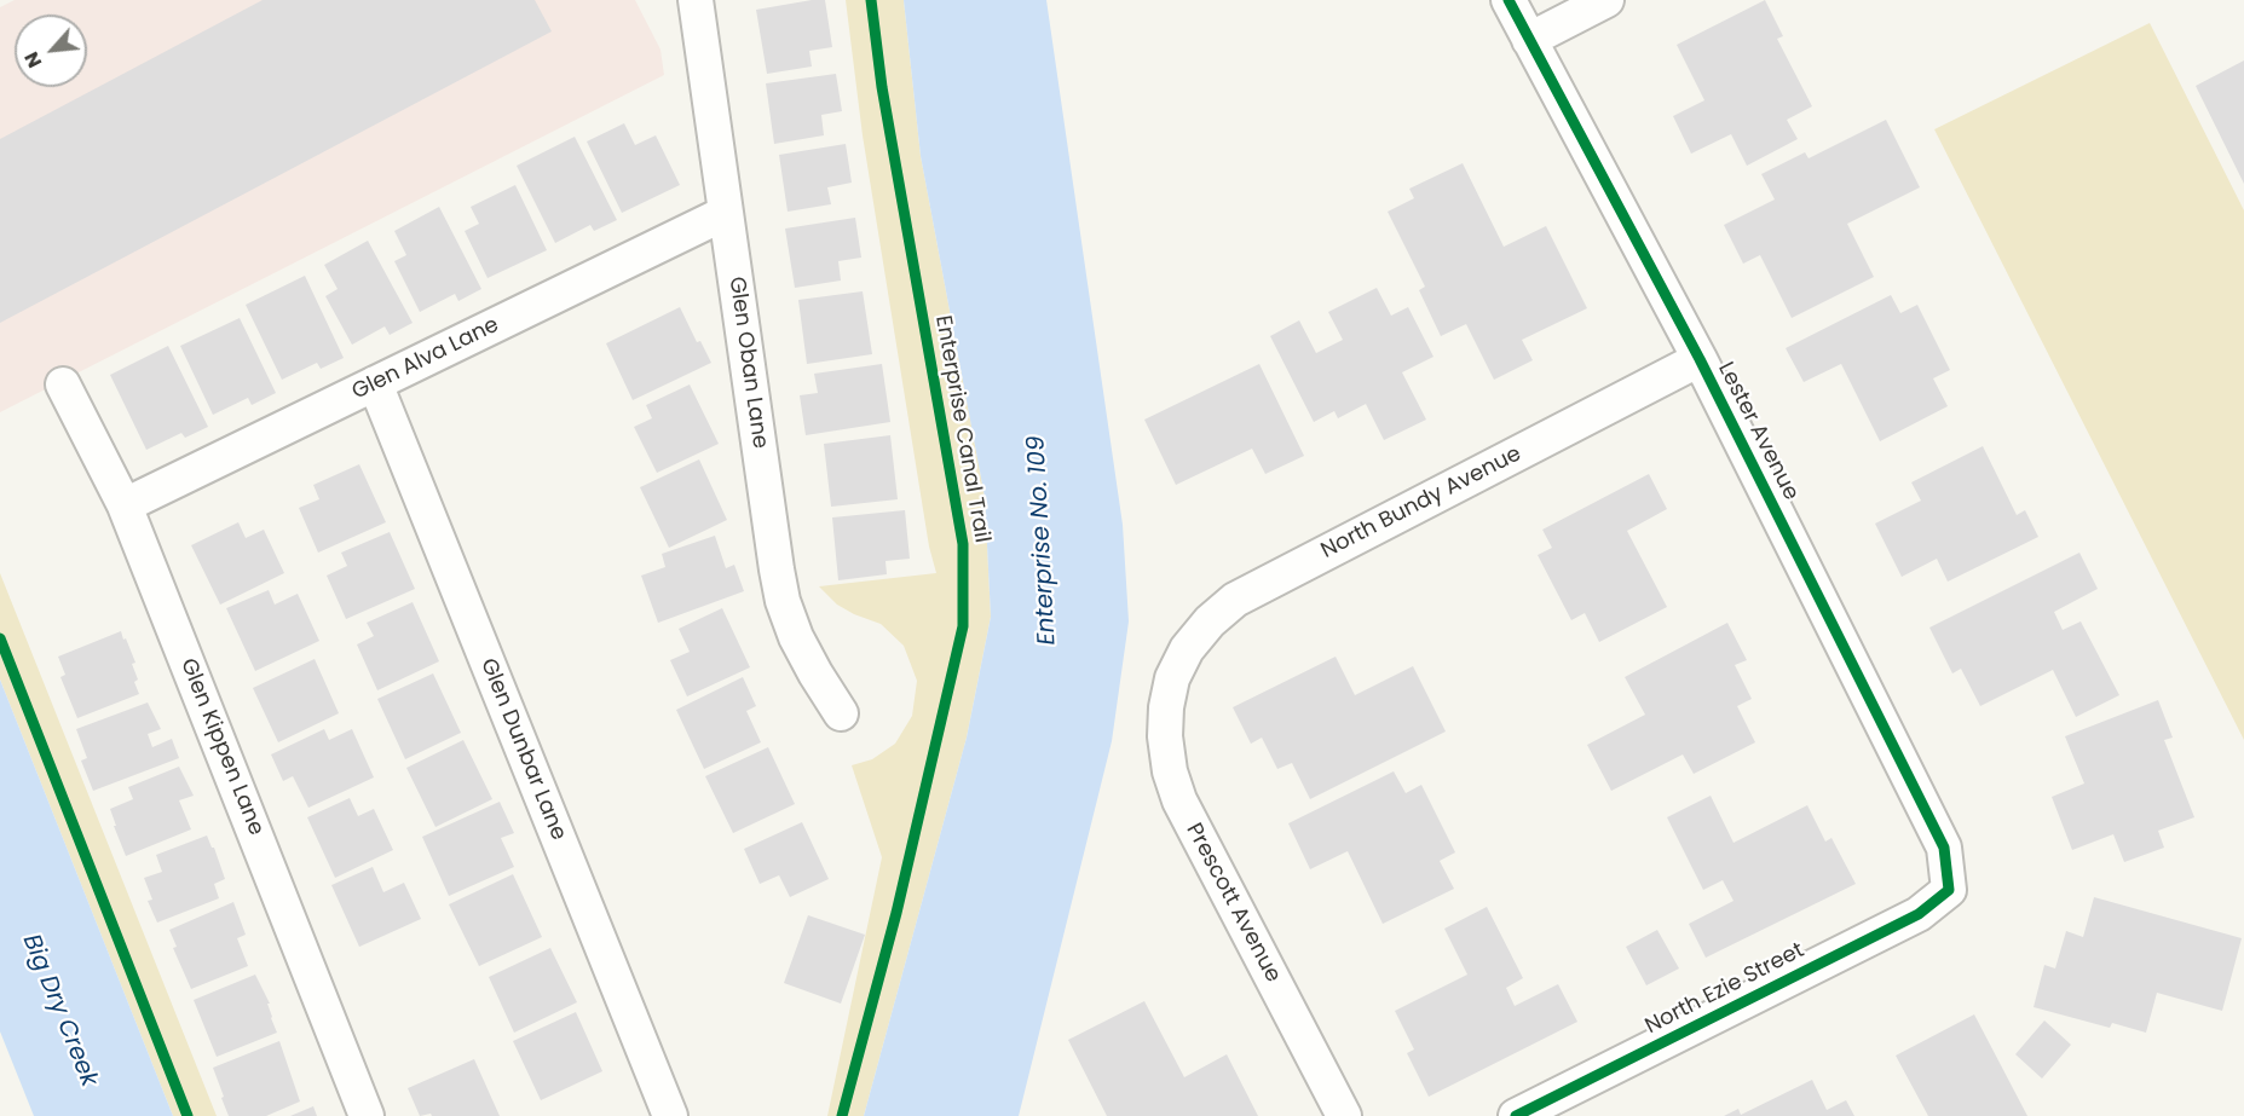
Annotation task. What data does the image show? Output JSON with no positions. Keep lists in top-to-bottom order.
{
  "streets": {
    "street": [
      "Glen Alva Lane",
      "Glen Oban Lane",
      "Lester Avenue",
      "North Bundy Avenue",
      "Glen Kippen Lane",
      "Glen Dunbar Lane",
      "Prescott Avenue",
      "North Ezie Street"
    ],
    "cycle path": ["Enterprise Canal Trail"]
  },
  "crossings": [
    ["Glen Alva Lane", "Glen Oban Lane"],
    ["Glen Alva Lane", "Glen Kippen Lane"],
    ["Glen Alva Lane", "Glen Dunbar Lane"],
    ["Lester Avenue", "North Bundy Avenue"],
    ["Lester Avenue", "North Ezie Street"],
    ["North Bundy Avenue", "Prescott Avenue"]
  ],
  "water": ["Enterprise No. 109", "Big Dry Creek"],
  "north": "bottom left"
}
